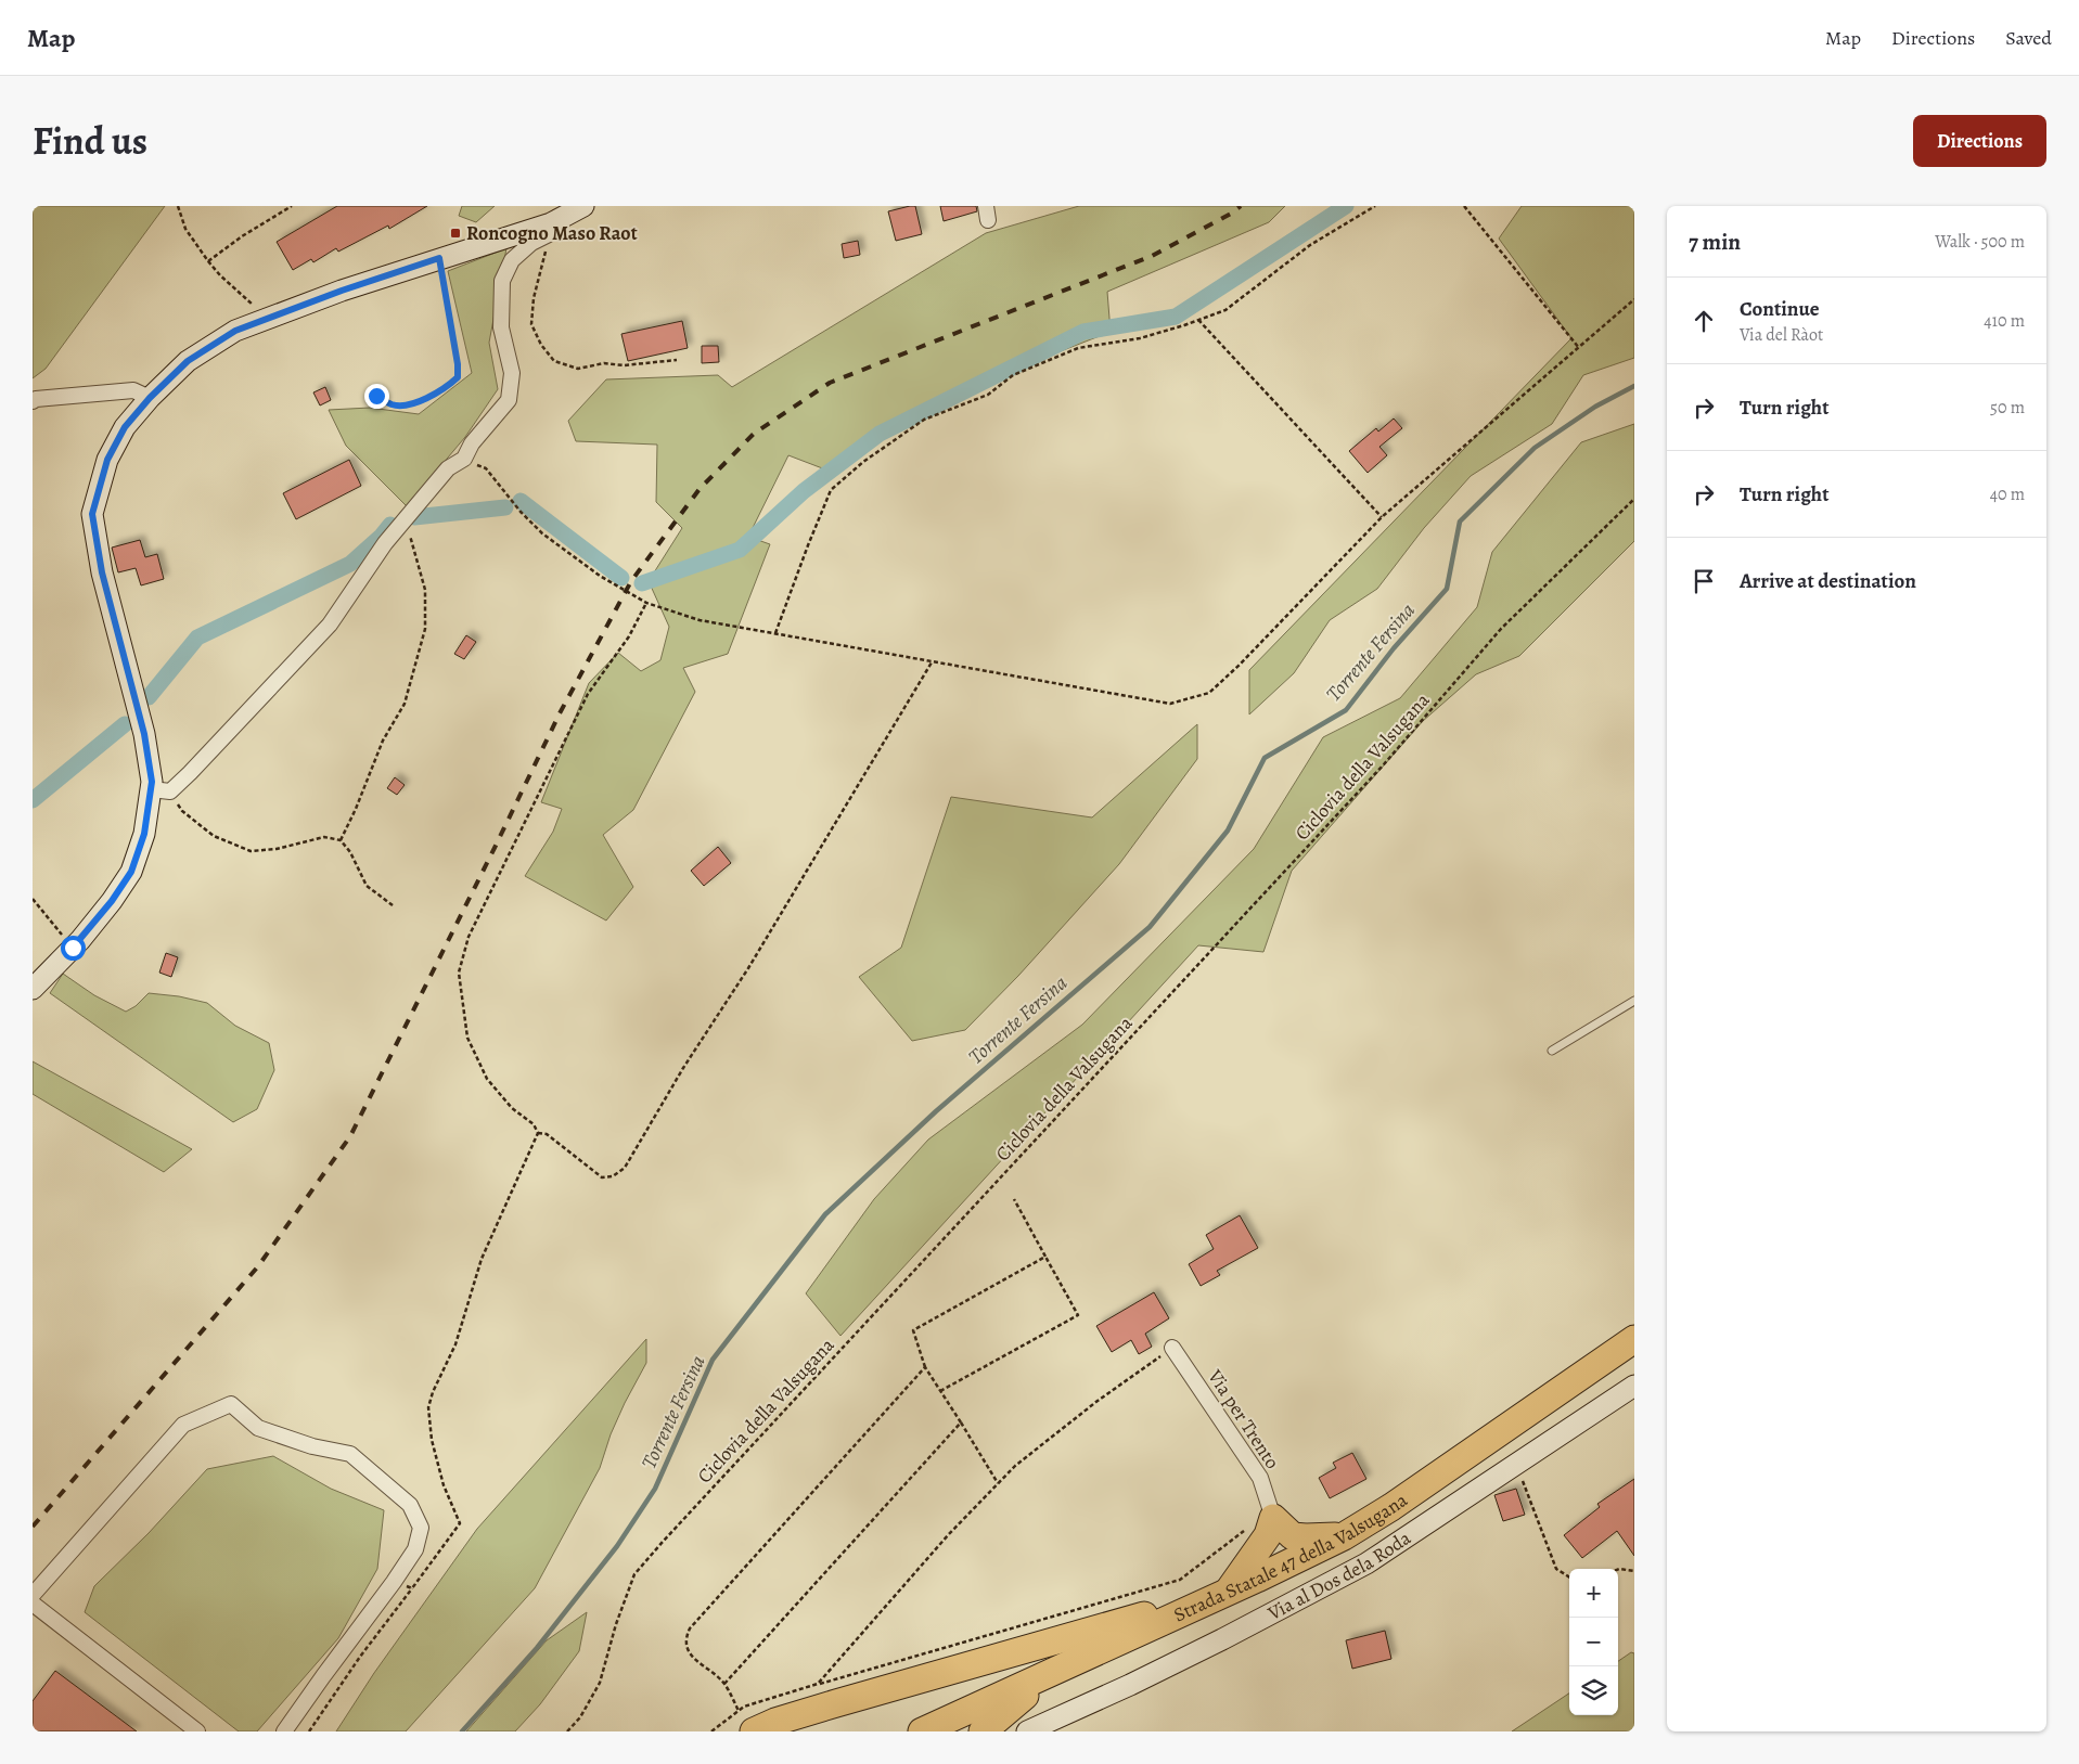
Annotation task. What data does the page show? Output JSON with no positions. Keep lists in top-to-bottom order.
{
  "streets": {
    "highway": ["Strada Statale 47 della Valsugana"],
    "street": ["Via per Trento", "Via al Dos dela Roda"],
    "path": ["Ciclovia della Valsugana"]
  },
  "water": ["Torrente Fersina"],
  "places": {
    "transit": ["Roncogno Maso Raot"]
  },
  "page": {
    "header": "Map",
    "nav": ["Map", "Directions", "Saved"],
    "title": "Find us",
    "buttons": "Directions",
    "heading": ["7 min", "Walk · 500 m"],
    "list": [
      ["Continue", "Via del Ràot", "410 m"],
      ["Turn right", "50 m"],
      ["Turn right", "40 m"],
      "Arrive at destination"
    ],
    "map_buttons": ["+", "−"]
  }
}
